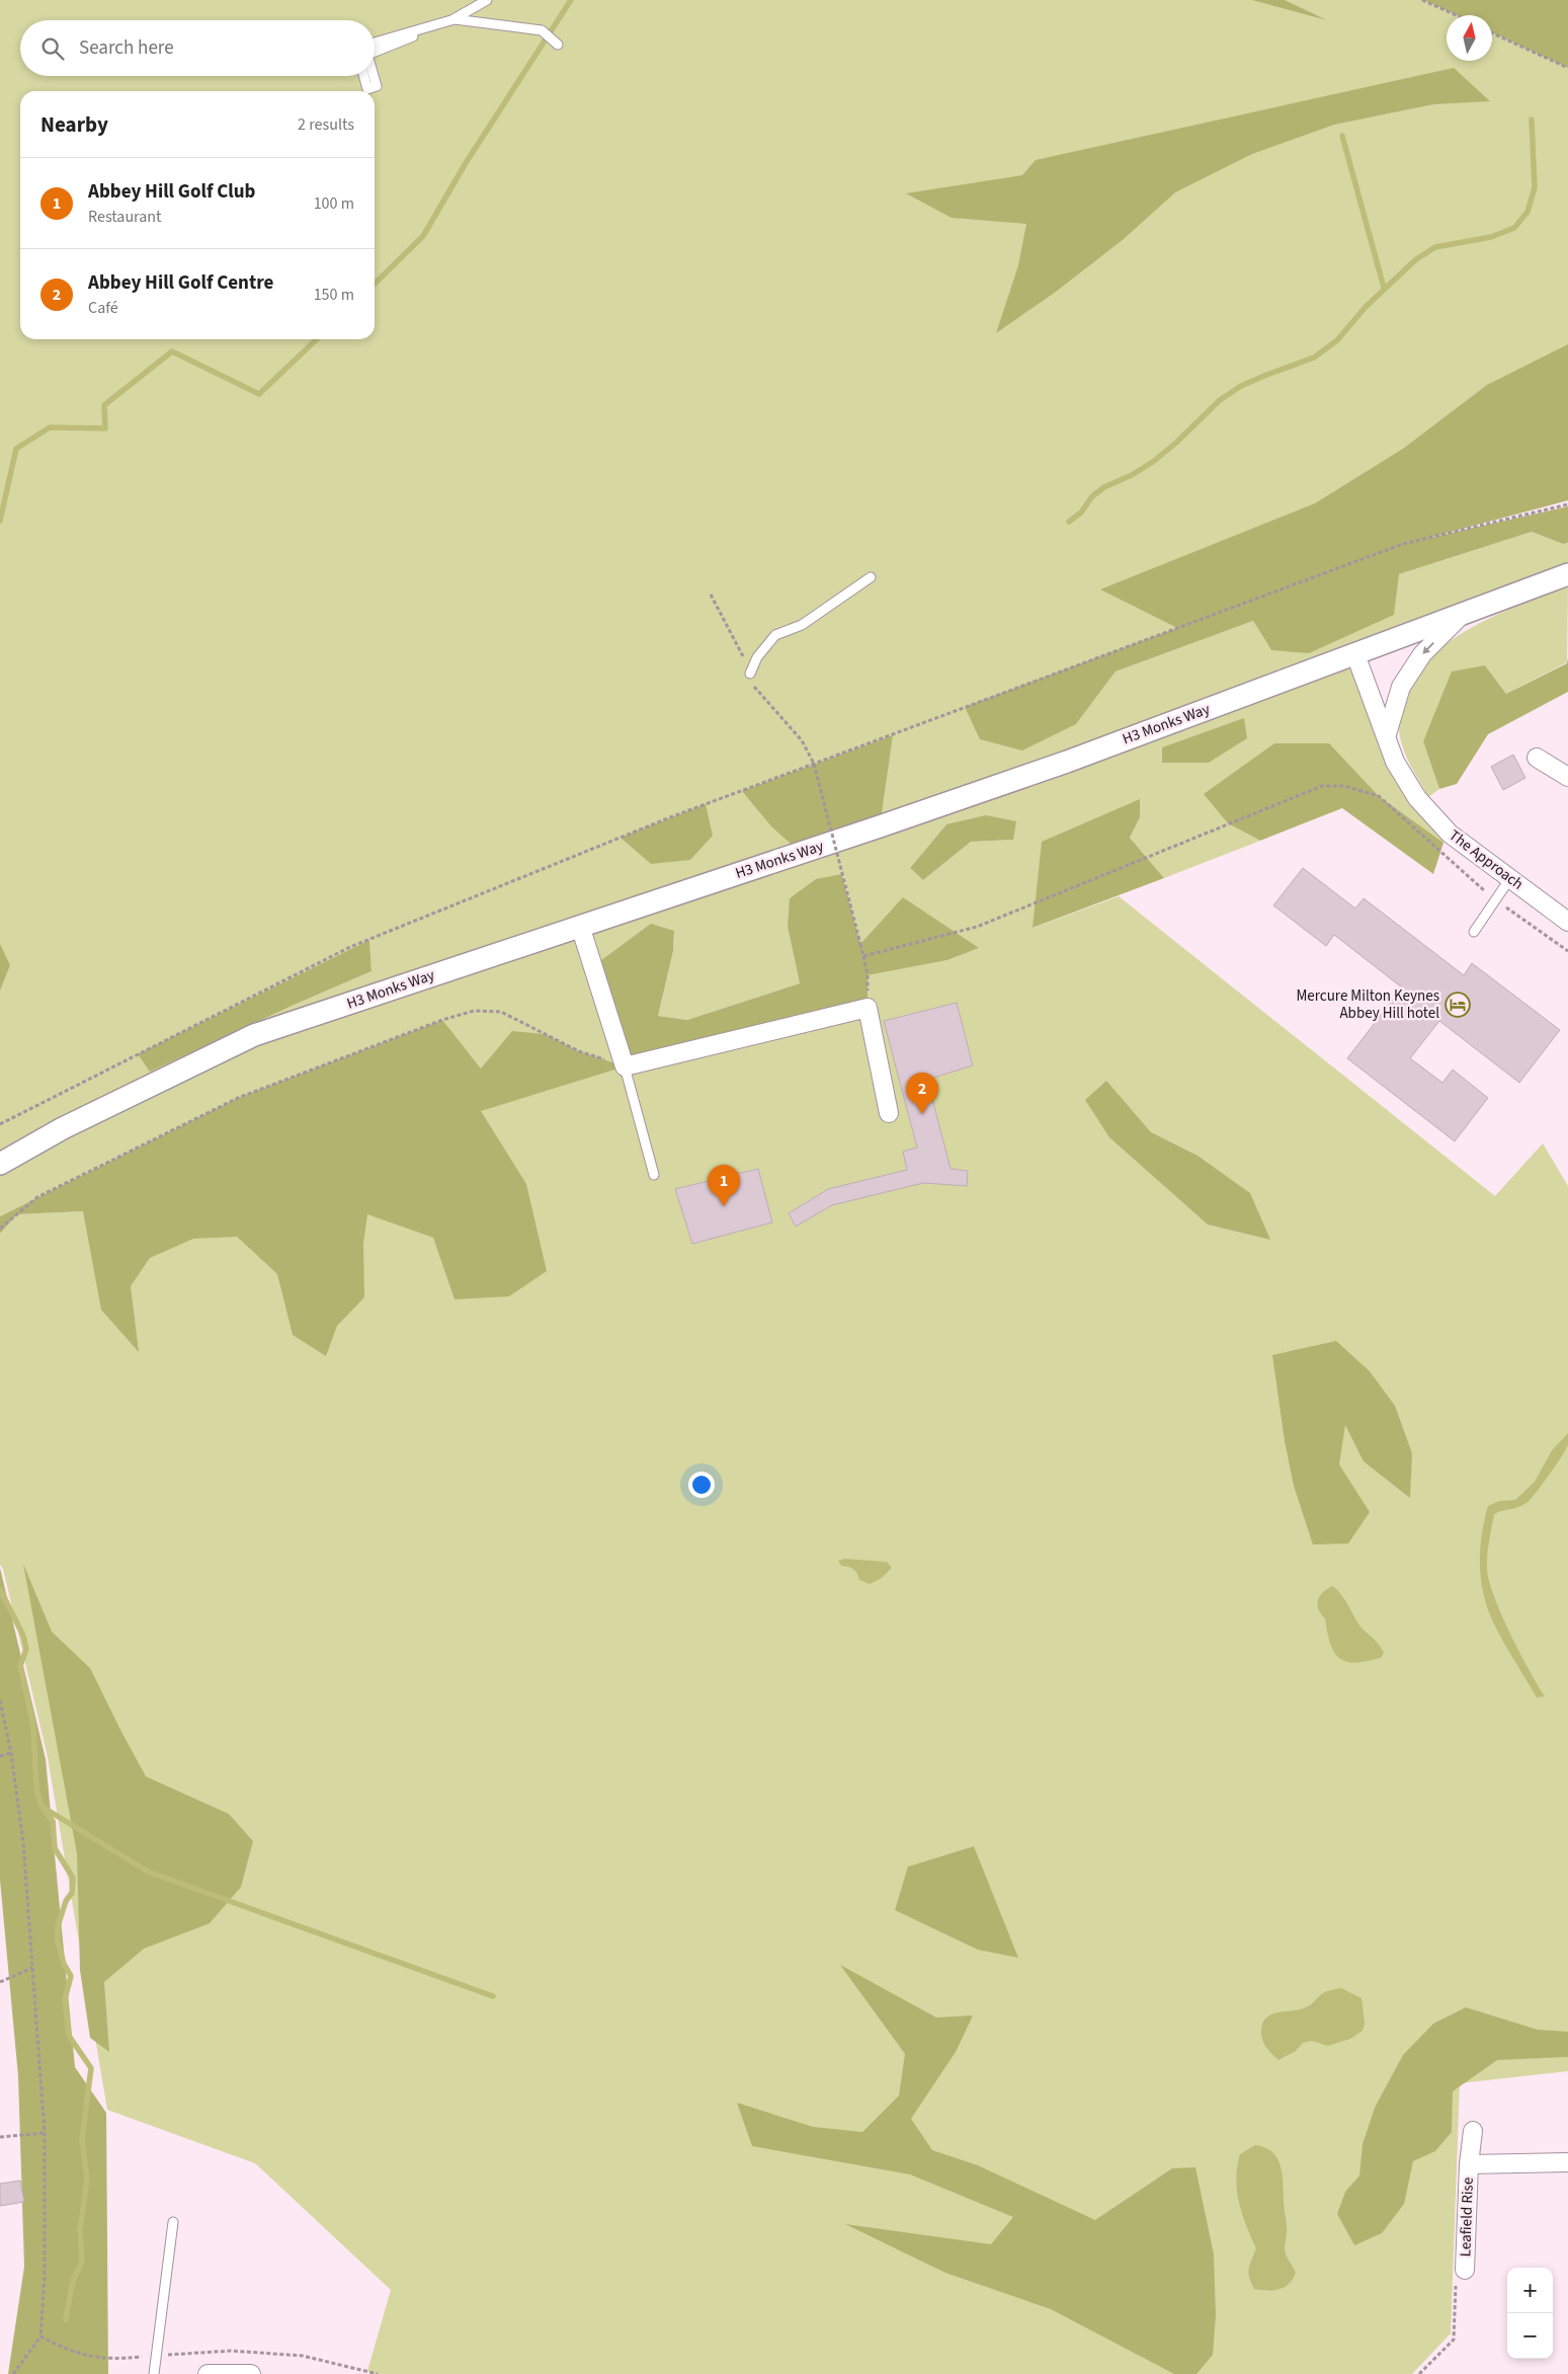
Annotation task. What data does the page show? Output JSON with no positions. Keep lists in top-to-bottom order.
{
  "streets": {
    "street": ["H3 Monks Way", "The Approach", "Leafield Rise"]
  },
  "crossings": [
    ["H3 Monks Way", "The Approach"]
  ],
  "places": {
    "hotel": ["Mercure Milton Keynes Abbey Hill hotel"]
  },
  "north": "top",
  "page": {
    "search": "Search here",
    "heading": ["Nearby", "2 results"],
    "list": [
      {
        "mark": "1",
        "name": "Abbey Hill Golf Club",
        "note": "Restaurant",
        "value": "100 m"
      },
      {
        "mark": "2",
        "name": "Abbey Hill Golf Centre",
        "note": "Café",
        "value": "150 m"
      }
    ],
    "pins": ["2", "1"],
    "map_buttons": ["+", "−"]
  }
}
